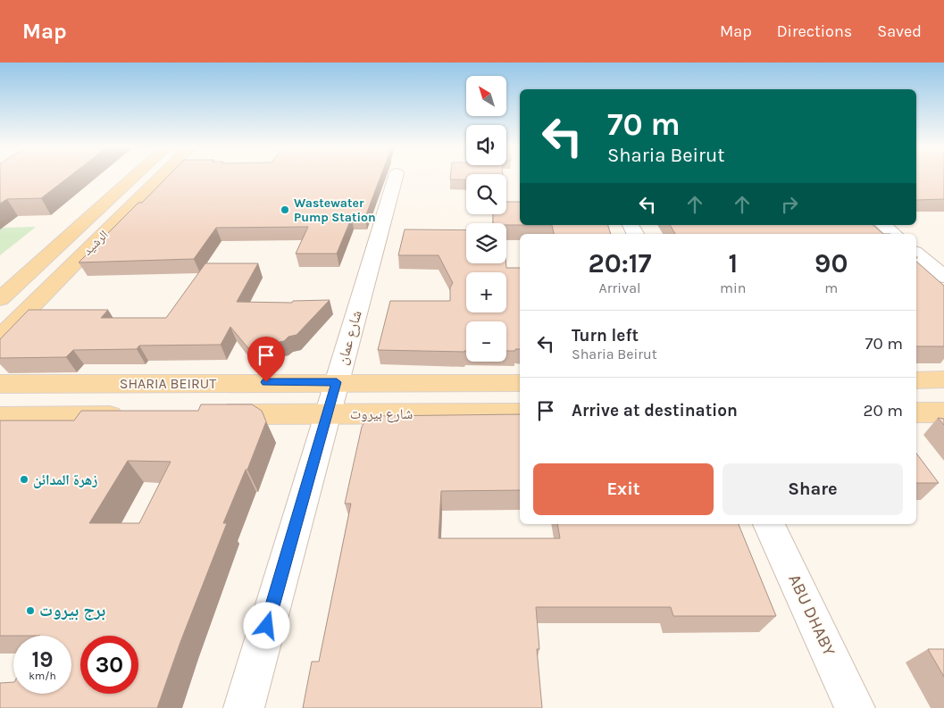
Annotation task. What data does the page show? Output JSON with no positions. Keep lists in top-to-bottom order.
{
  "streets": {
    "main road": ["الرشيد", "SHARIA BEIRUT", "شارع بيروت"],
    "street": ["شارع عمان", "ABU DHABY"]
  },
  "crossings": [
    ["شارع عمان", "SHARIA BEIRUT"],
    ["شارع عمان", "شارع بيروت"]
  ],
  "places": ["Wastewater Pump Station", "زهرة المدائن", "برج بيروت"],
  "north": "top left",
  "page": {
    "header": "Map",
    "nav": ["Map", "Directions", "Saved"],
    "map_buttons": ["+", "−"],
    "turn": ["70 m", "Sharia Beirut"],
    "eta": [
      "20:17",
      "Arrival",
      "1",
      "min",
      "90",
      "m"
    ],
    "list": [
      {
        "name": "Turn left",
        "note": "Sharia Beirut",
        "value": "70 m"
      },
      {
        "name": "Arrive at destination",
        "value": "20 m"
      }
    ],
    "buttons": ["Exit", "Share"],
    "speed": "19 km/h",
    "limit": "30"
  }
}
